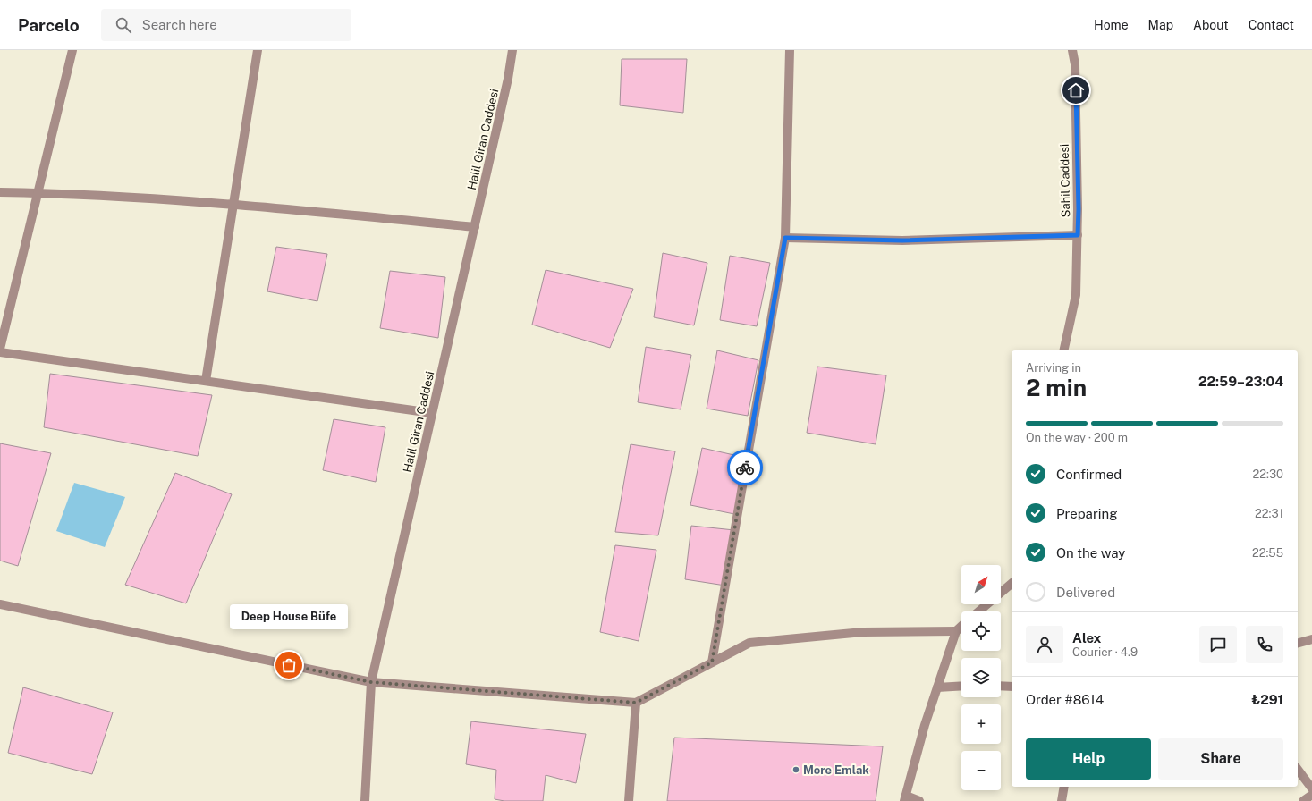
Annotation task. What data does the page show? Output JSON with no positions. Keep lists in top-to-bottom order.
{
  "streets": {
    "street": ["Halil Giran Caddesi", "Sahil Caddesi"]
  },
  "places": ["Deep House Büfe", "More Emlak"],
  "north": "top right",
  "page": {
    "header": "Parcelo",
    "search": "Search here",
    "nav": [
      "Home",
      "Map",
      "About",
      "Contact"
    ],
    "heading": ["2 min", "Arriving in", "22:59–23:04"],
    "panel": [
      "Alex",
      "Courier · 4.9",
      "Order #8614",
      "₺291"
    ],
    "bar": "On the way · 200 m",
    "list": [
      ["Confirmed", "22:30"],
      ["Preparing", "22:31"],
      ["On the way", "22:55"],
      "Delivered"
    ],
    "map_buttons": ["+", "−"],
    "bubble": "Deep House Büfe",
    "buttons": ["Help", "Share"]
  }
}
